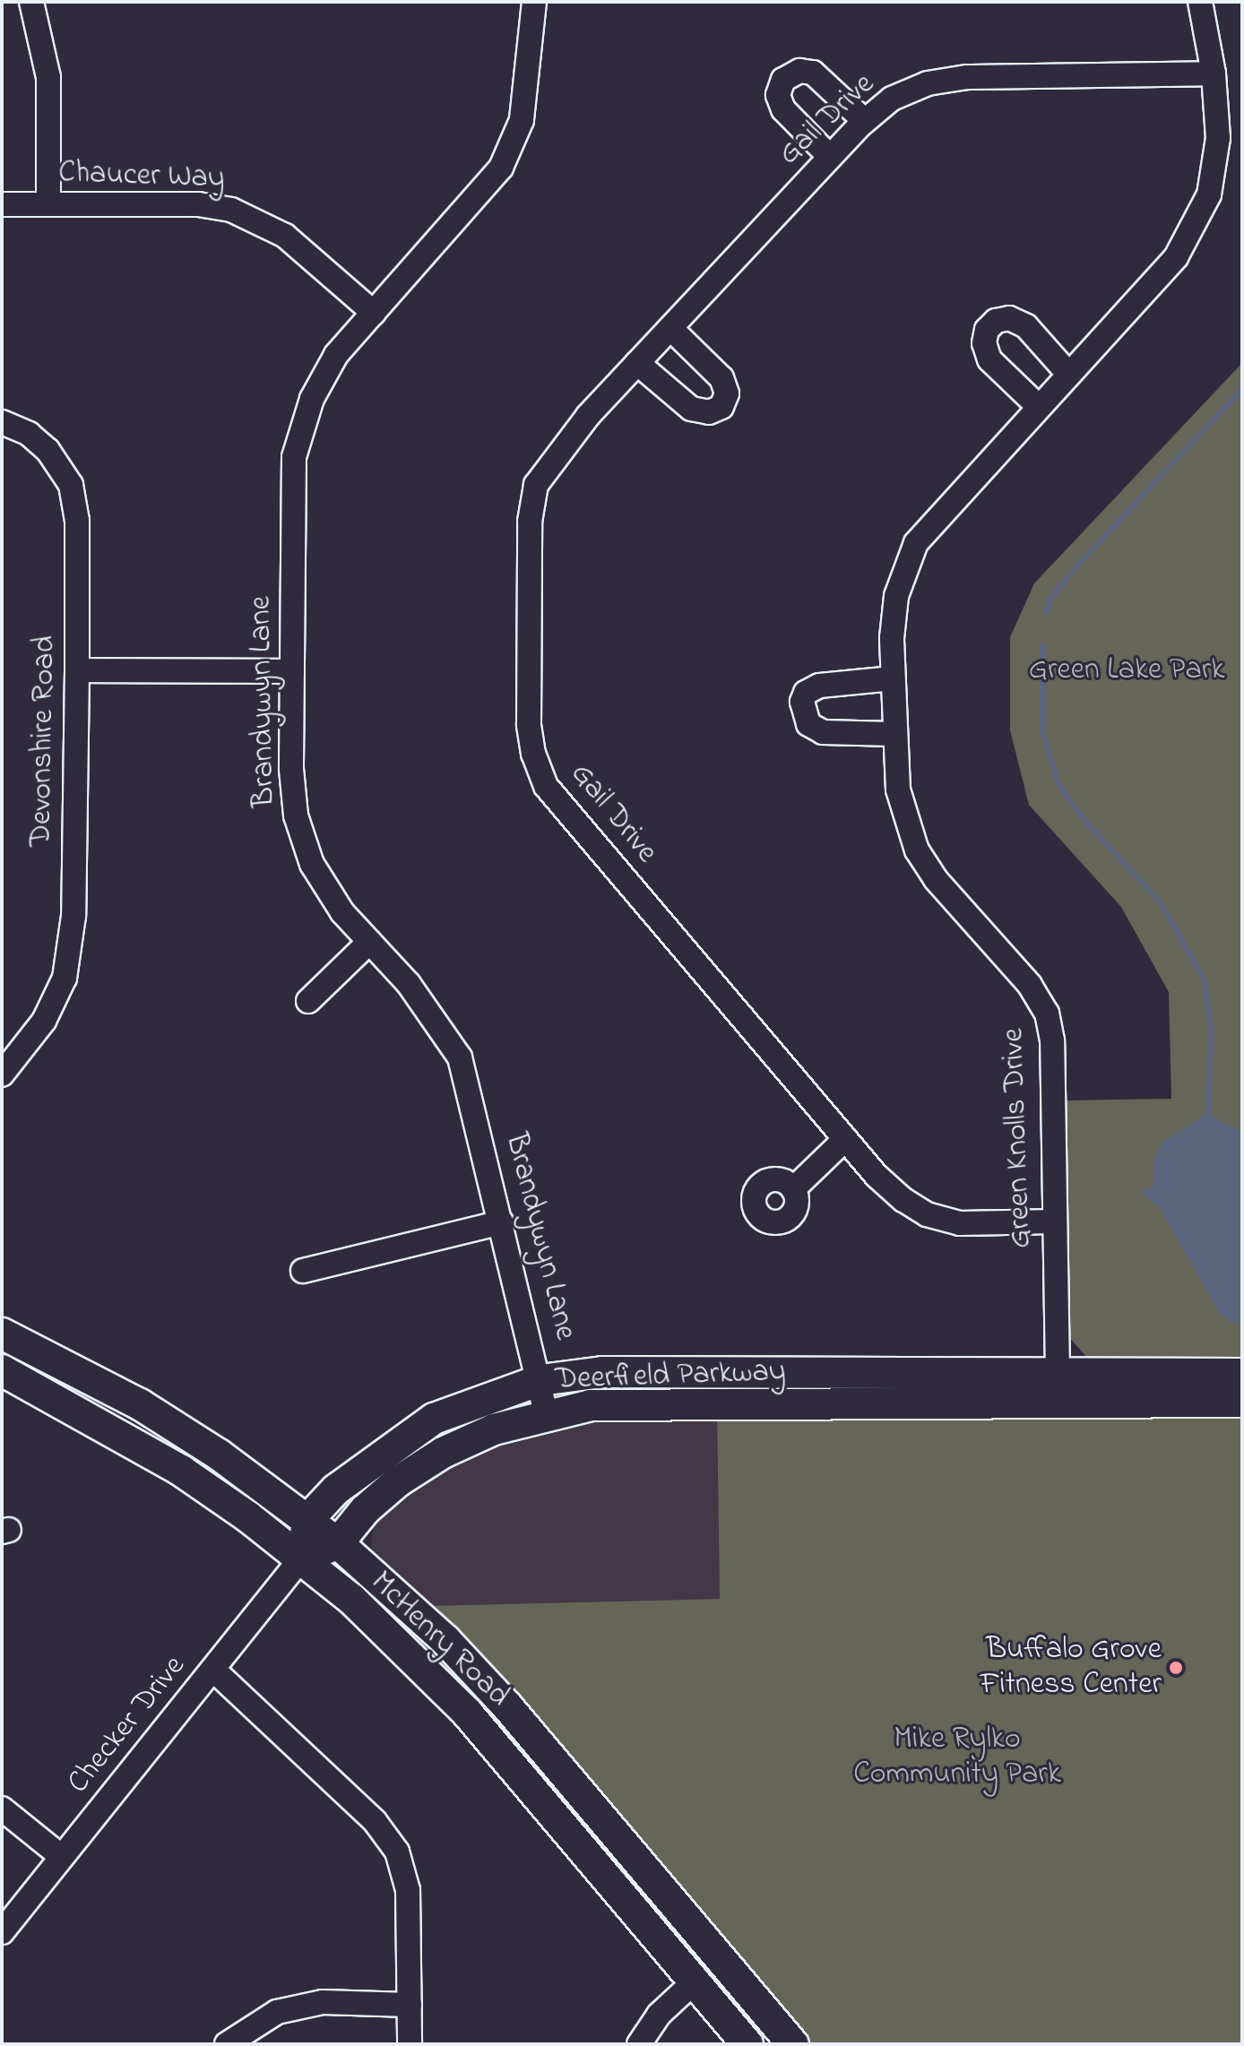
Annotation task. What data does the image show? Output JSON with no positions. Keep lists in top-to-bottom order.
{
  "streets": {
    "main road": ["Deerfield Parkway", "McHenry Road"],
    "street": [
      "Gail Drive",
      "Chaucer Way",
      "Brandywyn Lane",
      "Devonshire Road",
      "Green Knolls Drive",
      "Checker Drive"
    ]
  },
  "crossings": [
    ["Gail Drive", "Green Knolls Drive"],
    ["Chaucer Way", "Brandywyn Lane"],
    ["Brandywyn Lane", "Deerfield Parkway"],
    ["Green Knolls Drive", "Deerfield Parkway"],
    ["Deerfield Parkway", "McHenry Road"],
    ["Deerfield Parkway", "Checker Drive"],
    ["McHenry Road", "Checker Drive"]
  ],
  "parks": ["Green Lake Park", "Mike Rylko Community Park"],
  "places": ["Buffalo Grove Fitness Center"]
}
